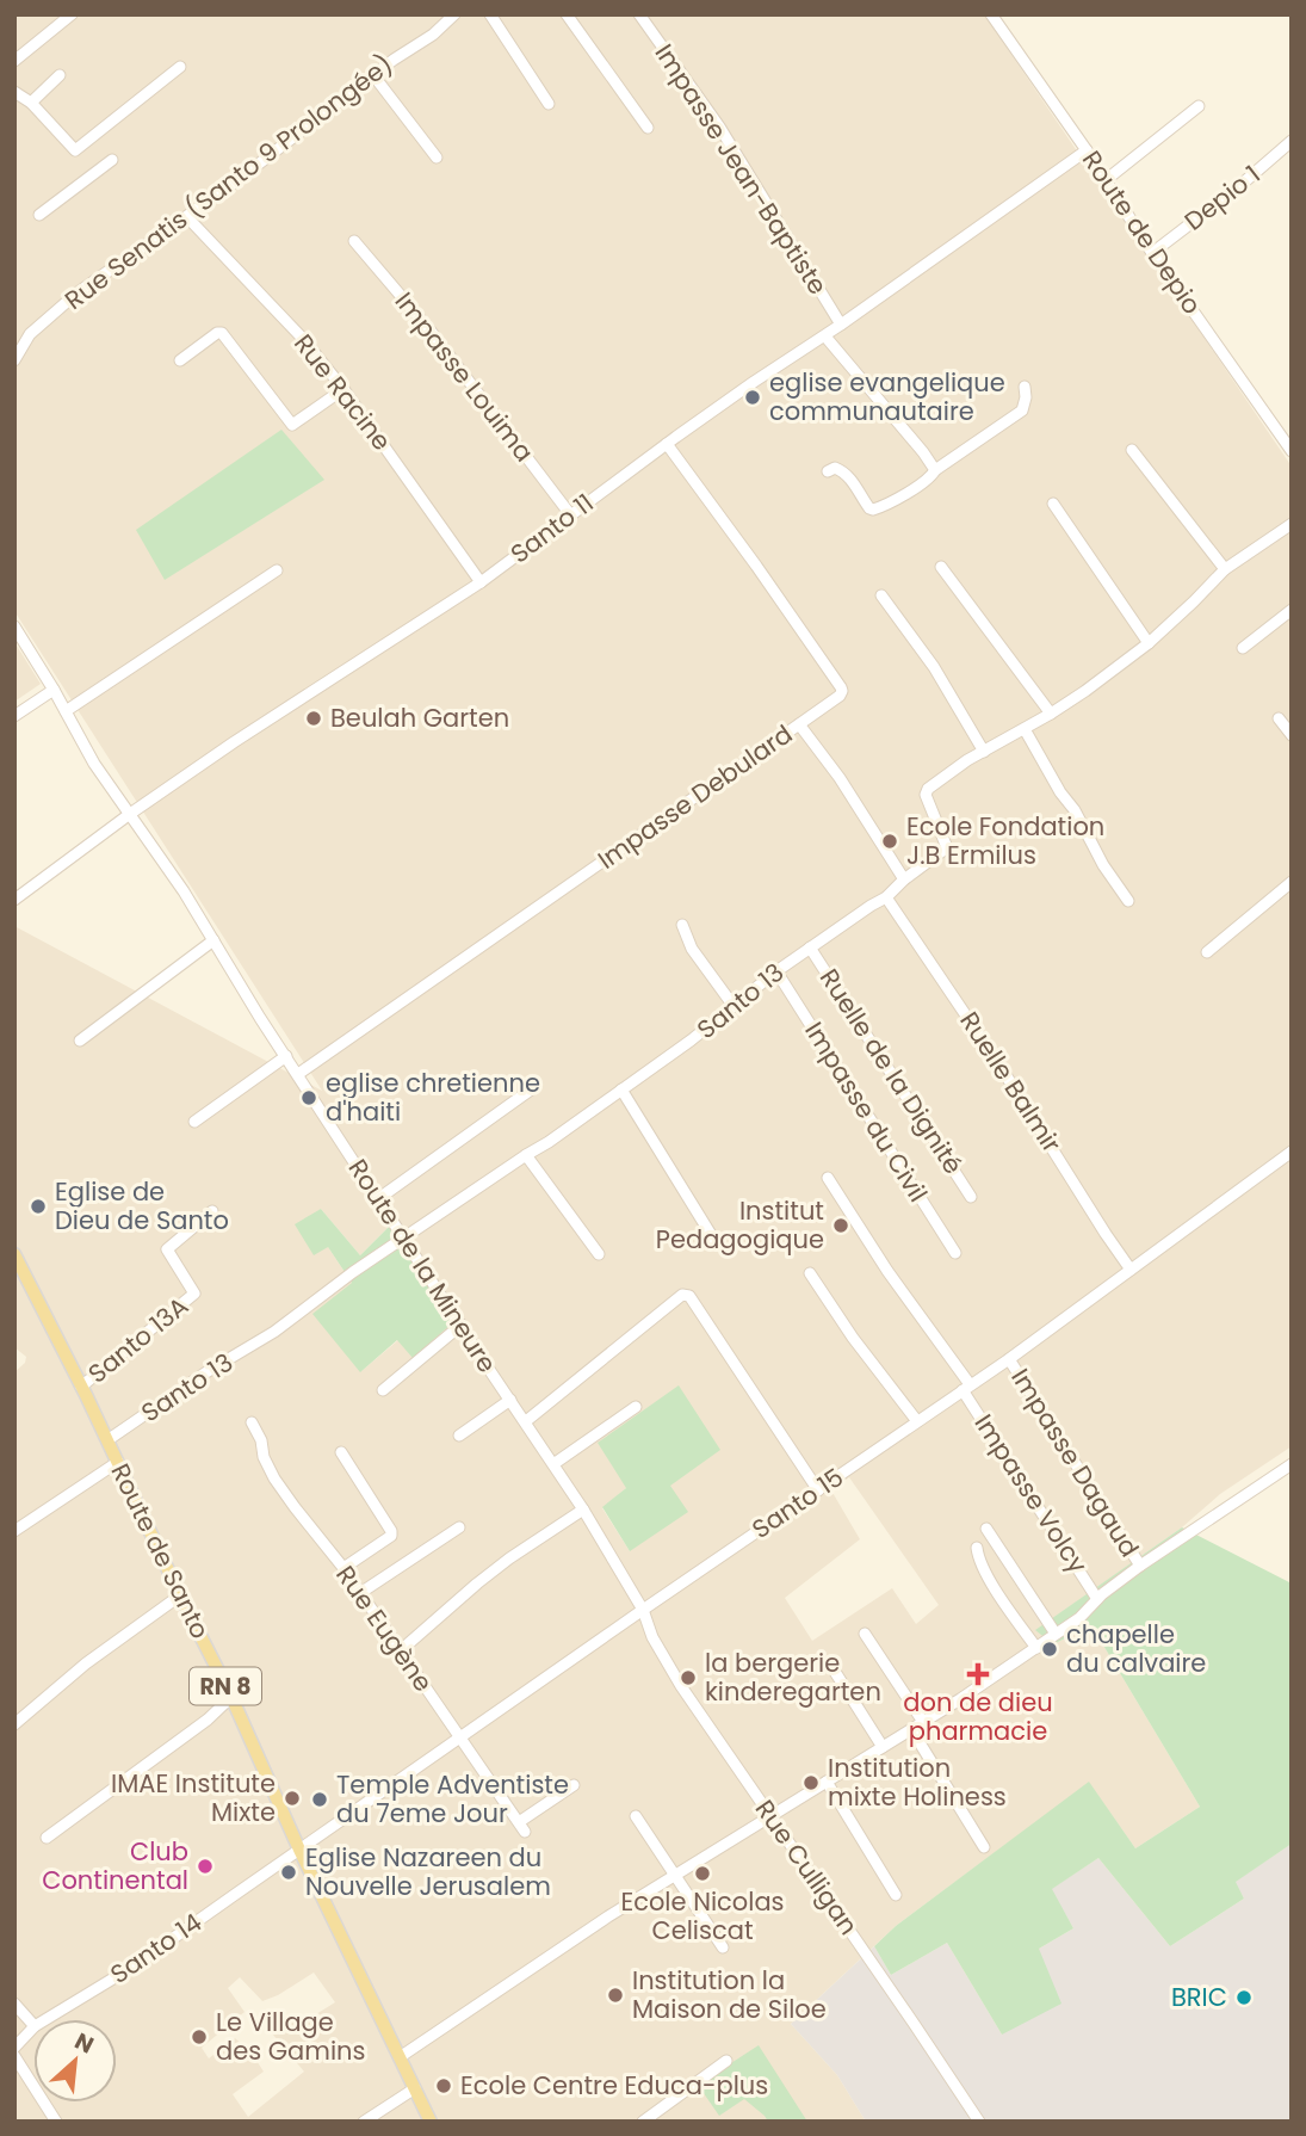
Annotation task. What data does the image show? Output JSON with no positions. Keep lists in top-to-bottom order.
{
  "streets": {
    "main road": ["Route de Santo", "RN 8"],
    "street": [
      "Impasse Jean-Baptiste",
      "Rue Senatis (Santo 9 Prolongée)",
      "Depio 1",
      "Route de Depio",
      "Impasse Louima",
      "Rue Racine",
      "Santo 11",
      "Impasse Debulard",
      "Santo 13",
      "Ruelle de la Dignité",
      "Ruelle Balmir",
      "Impasse du Civil",
      "Route de la Mineure",
      "Santo 13A",
      "Impasse Dagaud",
      "Impasse Volcy",
      "Santo 15",
      "Rue Eugène",
      "Rue Culligan",
      "Santo 14"
    ]
  },
  "crossings": [
    ["Impasse Jean-Baptiste", "Santo 11"],
    ["Rue Senatis (Santo 9 Prolongée)", "Rue Racine"],
    ["Depio 1", "Route de Depio"],
    ["Route de Depio", "Santo 11"],
    ["Impasse Louima", "Santo 11"],
    ["Rue Racine", "Santo 11"],
    ["Santo 11", "Impasse Debulard"],
    ["Santo 11", "Route de la Mineure"],
    ["Impasse Debulard", "Route de la Mineure"],
    ["Santo 13", "Ruelle de la Dignité"],
    ["Santo 13", "Ruelle Balmir"],
    ["Santo 13", "Impasse du Civil"],
    ["Santo 13", "Route de la Mineure"],
    ["Santo 13", "Route de Santo"],
    ["Ruelle Balmir", "Santo 15"],
    ["Route de la Mineure", "Santo 15"],
    ["Route de la Mineure", "Rue Culligan"],
    ["Santo 13A", "Route de Santo"],
    ["Impasse Dagaud", "Santo 15"],
    ["Impasse Volcy", "Santo 15"],
    ["Santo 15", "Route de Santo"],
    ["Santo 15", "Rue Eugène"],
    ["Santo 15", "Rue Culligan"],
    ["Santo 15", "Santo 14"],
    ["Route de Santo", "Santo 14"]
  ],
  "places": {
    "other": [
      "eglise evangelique communautaire",
      "Beulah Garten",
      "Ecole Fondation J.B Ermilus",
      "eglise chretienne d'haiti",
      "Eglise de Dieu de Santo",
      "Institut Pedagogique",
      "chapelle du calvaire",
      "la bergerie kinderegarten",
      "Institution mixte Holiness",
      "IMAE Institute Mixte",
      "Temple Adventiste du 7eme Jour",
      "Club Continental",
      "Eglise Nazareen du Nouvelle Jerusalem",
      "Ecole Nicolas Celiscat",
      "Institution la Maison de Siloe",
      "BRIC",
      "Le Village des Gamins",
      "Ecole Centre Educa-plus"
    ],
    "health": ["don de dieu pharmacie"]
  },
  "north": "top right"
}
